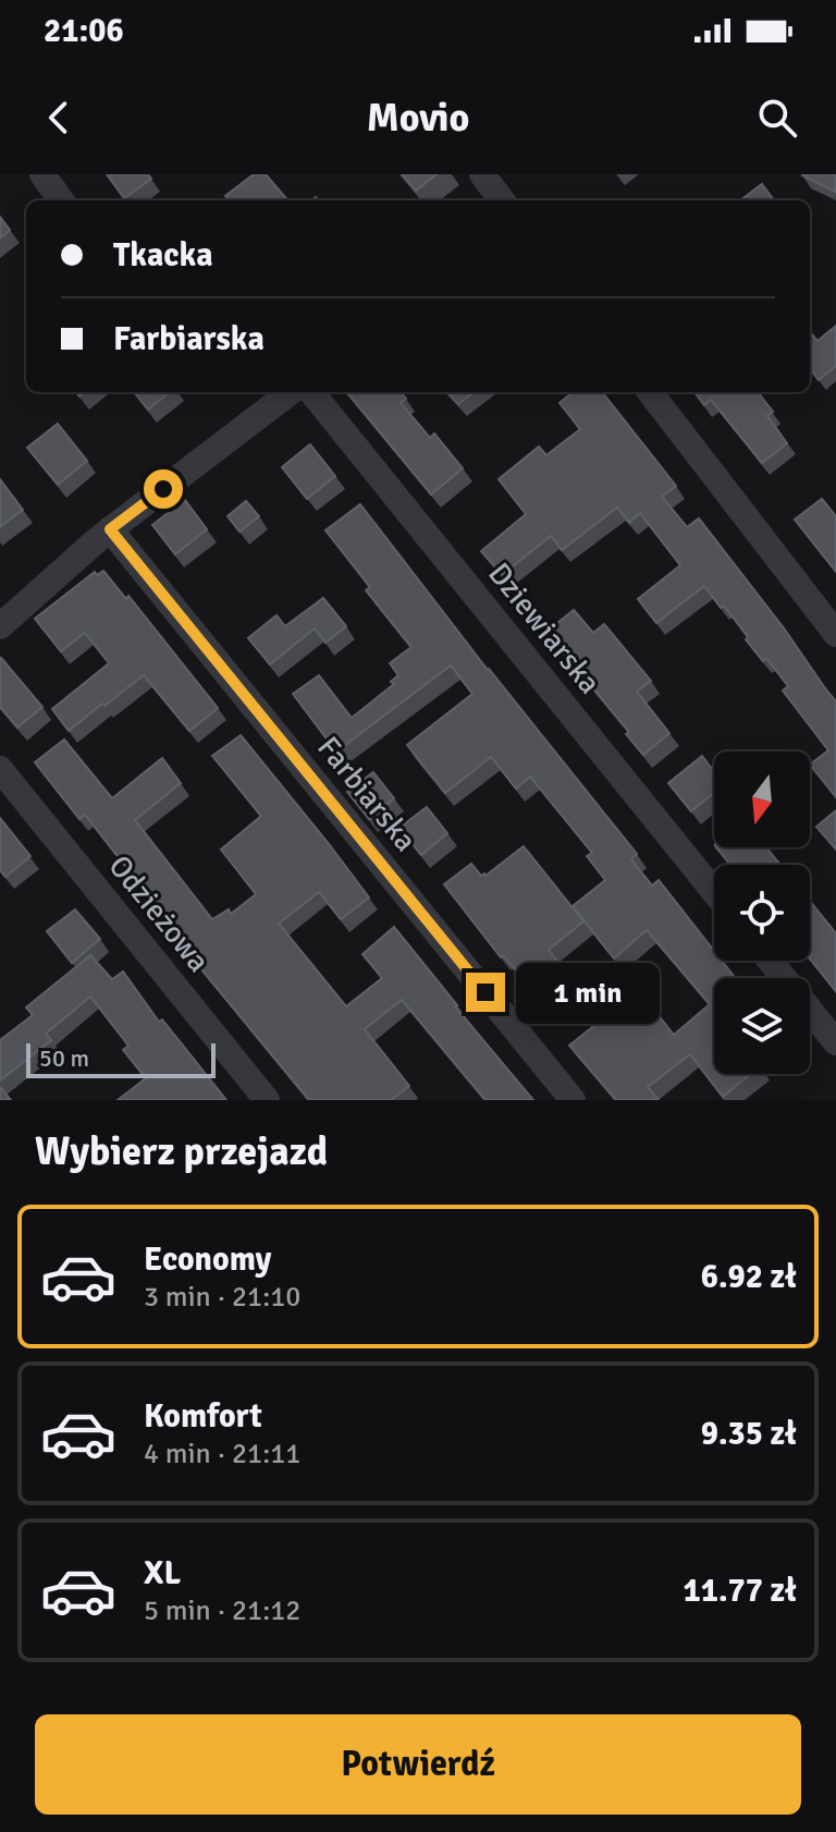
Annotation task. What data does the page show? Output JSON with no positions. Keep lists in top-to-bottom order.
{
  "streets": {
    "street": ["Dziewiarska", "Farbiarska", "Odzieżowa"]
  },
  "scale_bar": "50 m",
  "north": "bottom",
  "page": {
    "status": "21:06",
    "header": "Movio",
    "banner": ["Tkacka", "Farbiarska"],
    "bubble": "1 min",
    "scale": "50 m",
    "heading": "Wybierz przejazd",
    "list": [
      {
        "name": "Economy",
        "note": "3 min · 21:10",
        "value": "6.92 zł"
      },
      {
        "name": "Komfort",
        "note": "4 min · 21:11",
        "value": "9.35 zł"
      },
      {
        "name": "XL",
        "note": "5 min · 21:12",
        "value": "11.77 zł"
      }
    ],
    "buttons": "Potwierdź"
  }
}
